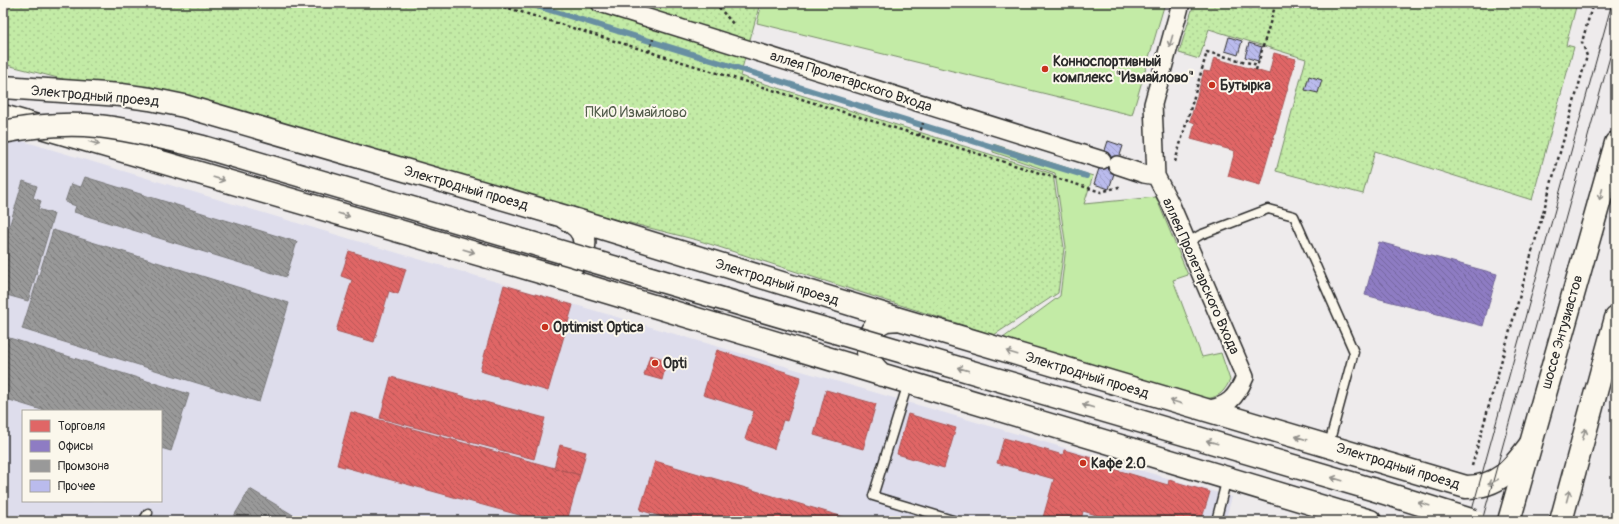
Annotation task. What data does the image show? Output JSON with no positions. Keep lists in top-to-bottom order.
{
  "streets": {
    "street": ["аллея Пролетарского Входа", "Электродный проезд", "шоссе Энтузиастов"]
  },
  "crossings": [
    ["аллея Пролетарского Входа", "Электродный проезд"],
    ["Электродный проезд", "шоссе Энтузиастов"]
  ],
  "parks": ["ПКиО Измайлово"],
  "places": [
    "Конноспортивный комплекс \"Измайлово\"",
    "Бутырка",
    "Optimist Optica",
    "Opti",
    "Кафе 2.0"
  ],
  "legend": [
    "Торговля",
    "Офисы",
    "Промзона",
    "Прочее"
  ]
}
